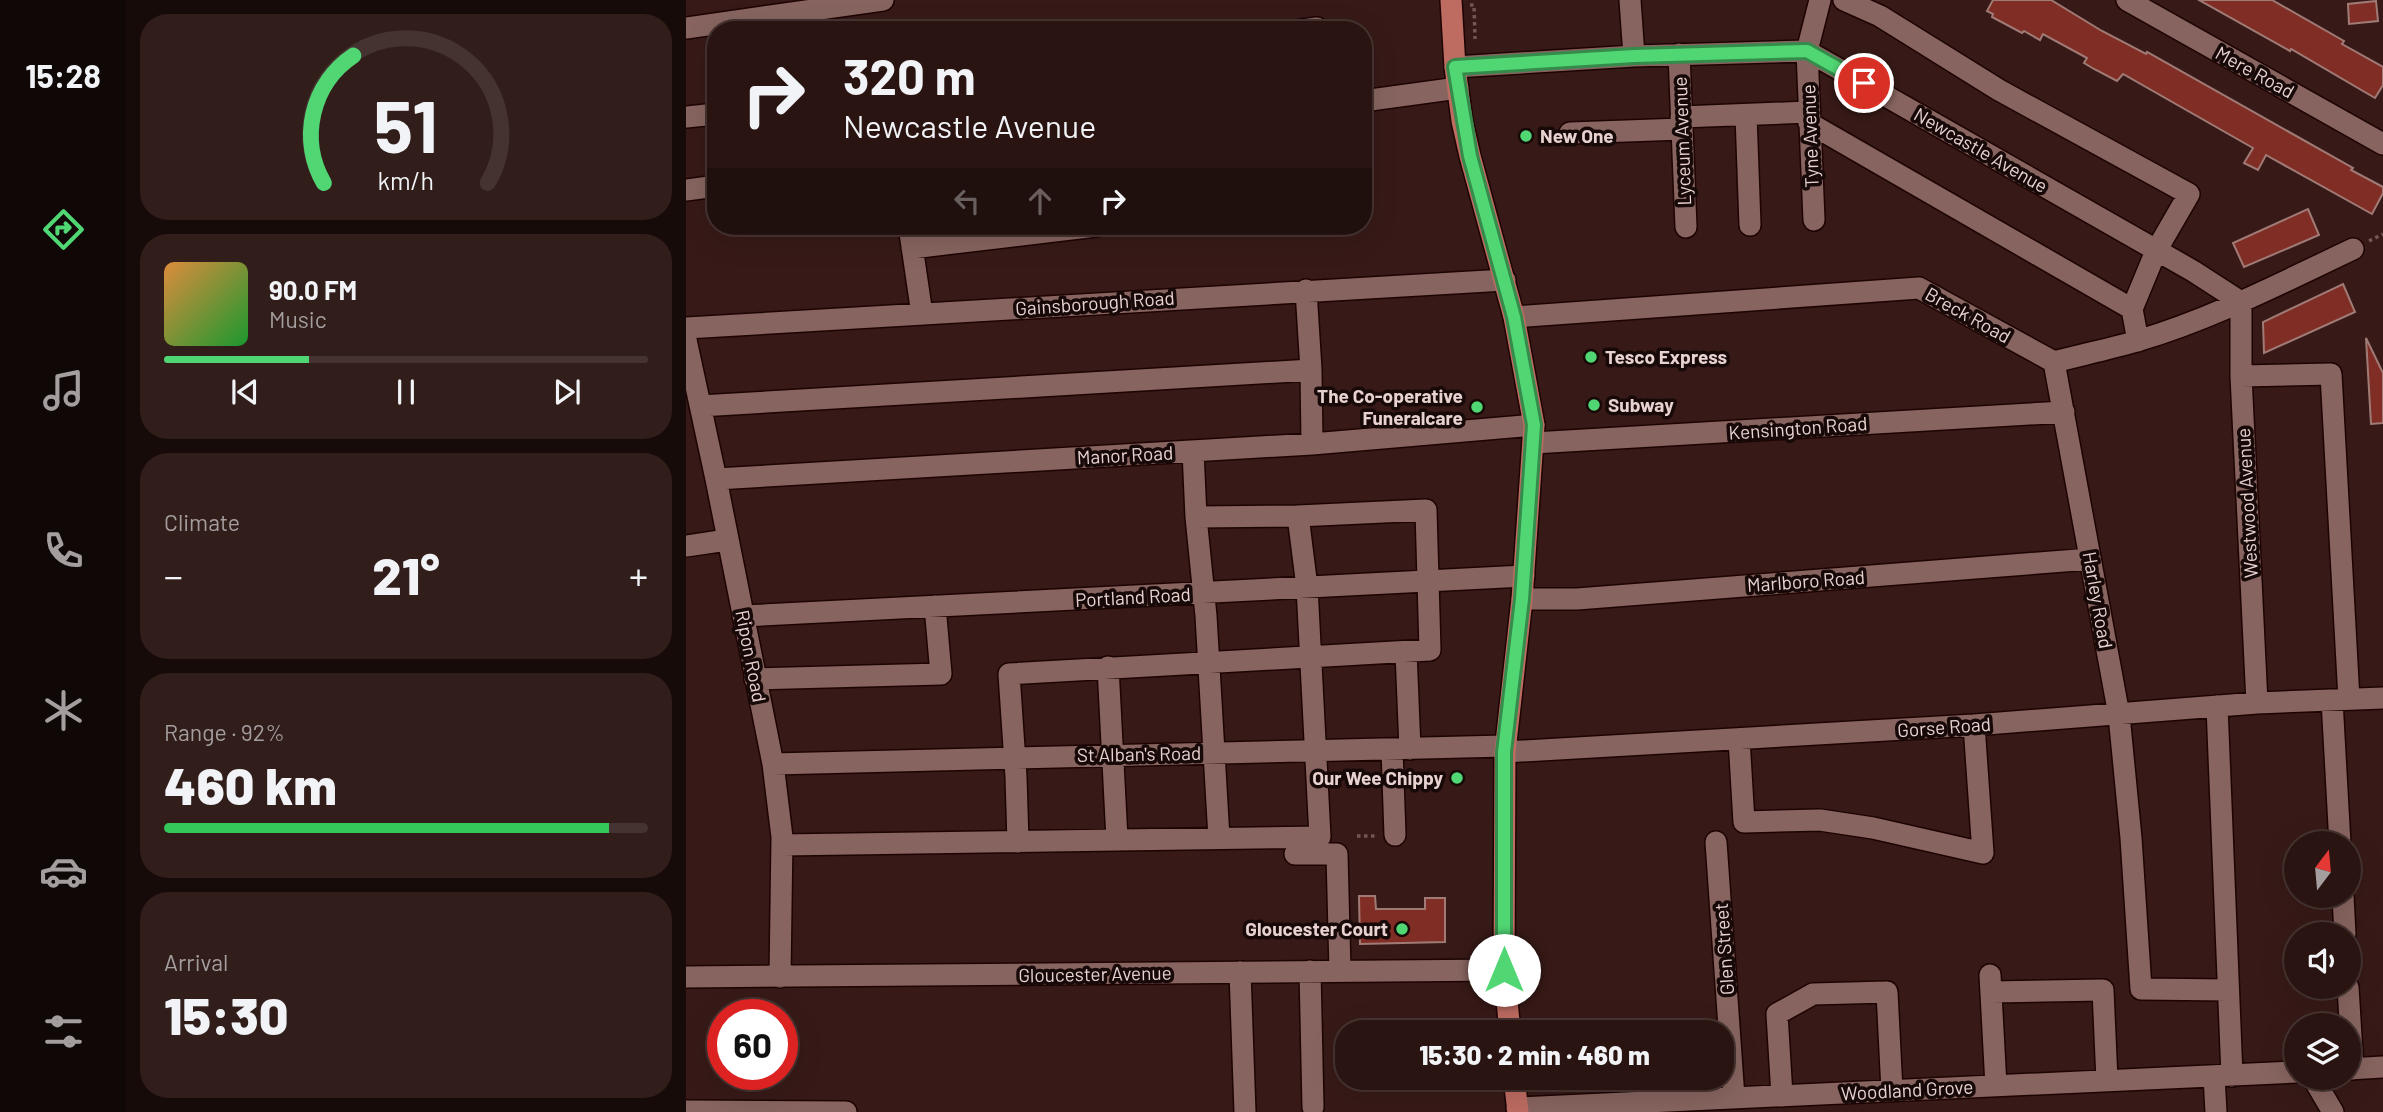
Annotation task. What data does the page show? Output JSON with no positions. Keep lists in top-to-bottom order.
{
  "streets": {
    "street": [
      "Mere Road",
      "Tyne Avenue",
      "Lyceum Avenue",
      "Newcastle Avenue",
      "Gainsborough Road",
      "Breck Road",
      "Kensington Road",
      "Manor Road",
      "Westwood Avenue",
      "Marlboro Road",
      "Portland Road",
      "Harley Road",
      "Ripon Road",
      "Gorse Road",
      "St Alban's Road",
      "Glen Street",
      "Gloucester Avenue",
      "Woodland Grove"
    ]
  },
  "crossings": [
    ["Tyne Avenue", "Newcastle Avenue"],
    ["Newcastle Avenue", "Westwood Avenue"],
    ["Breck Road", "Harley Road"],
    ["Kensington Road", "Manor Road"],
    ["Kensington Road", "Harley Road"],
    ["Manor Road", "Ripon Road"],
    ["Westwood Avenue", "Gorse Road"],
    ["Marlboro Road", "Harley Road"],
    ["Portland Road", "Ripon Road"],
    ["Harley Road", "Gorse Road"],
    ["Ripon Road", "St Alban's Road"],
    ["Ripon Road", "Gloucester Avenue"],
    ["Gorse Road", "St Alban's Road"],
    ["Glen Street", "Woodland Grove"]
  ],
  "places": [
    "New One",
    "Tesco Express",
    "Subway",
    "The Co-operative Funeralcare",
    "Our Wee Chippy",
    "Gloucester Court"
  ],
  "north": "top",
  "page": {
    "tabs": "15:28",
    "turn": ["320 m", "Newcastle Avenue"],
    "song": ["90.0 FM", "Music"],
    "tile": [
      "Climate",
      ["Range · 92%", "460 km"],
      ["Arrival", "15:30"]
    ],
    "heat": ["−", "21°", "+"],
    "limit": "60",
    "trip": "15:30 · 2 min · 460 m",
    "gauge": ["51", "km/h"]
  }
}
